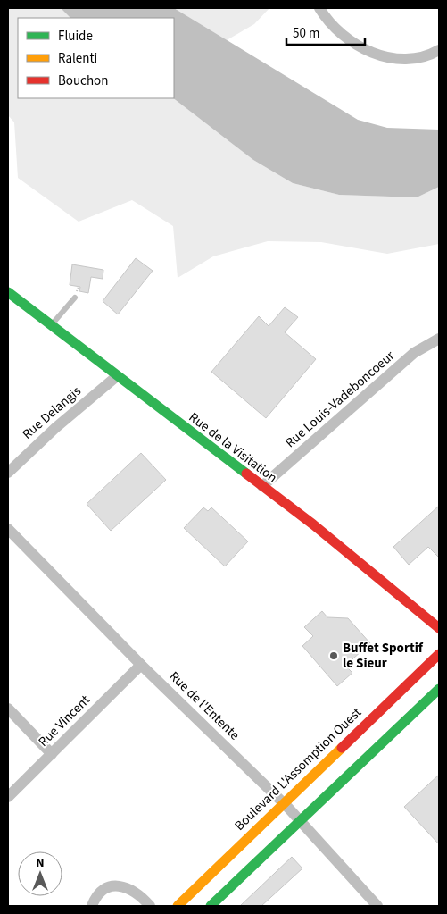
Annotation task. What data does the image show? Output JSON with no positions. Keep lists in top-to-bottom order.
{
  "streets": {
    "street": [
      "Rue Louis-Vadeboncoeur",
      "Rue Delangis",
      "Rue de la Visitation",
      "Rue de l'Entente",
      "Rue Vincent",
      "Boulevard L'Assomption Ouest"
    ]
  },
  "crossings": [
    ["Rue Louis-Vadeboncoeur", "Rue de la Visitation"],
    ["Rue Delangis", "Rue de la Visitation"],
    ["Rue de l'Entente", "Rue Vincent"],
    ["Rue de l'Entente", "Boulevard L'Assomption Ouest"]
  ],
  "places": ["Buffet Sportif le Sieur"],
  "legend": ["Fluide", "Ralenti", "Bouchon"],
  "scale_bar": "50 m",
  "north": "top"
}
